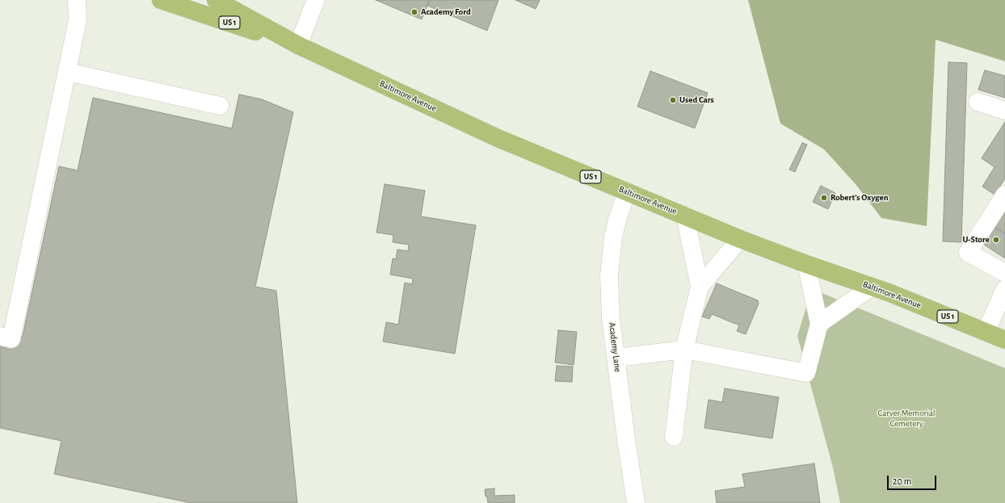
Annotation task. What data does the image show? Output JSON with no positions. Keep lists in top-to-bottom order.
{
  "streets": {
    "main road": ["US 1", "Baltimore Avenue"],
    "street": ["Academy Lane"]
  },
  "crossings": [
    ["Baltimore Avenue", "Academy Lane"]
  ],
  "parks": ["Carver Memorial Cemetery"],
  "places": [
    "Academy Ford",
    "Used Cars",
    "Robert's Oxygen",
    "U-Store"
  ],
  "scale_bar": "20 m"
}
